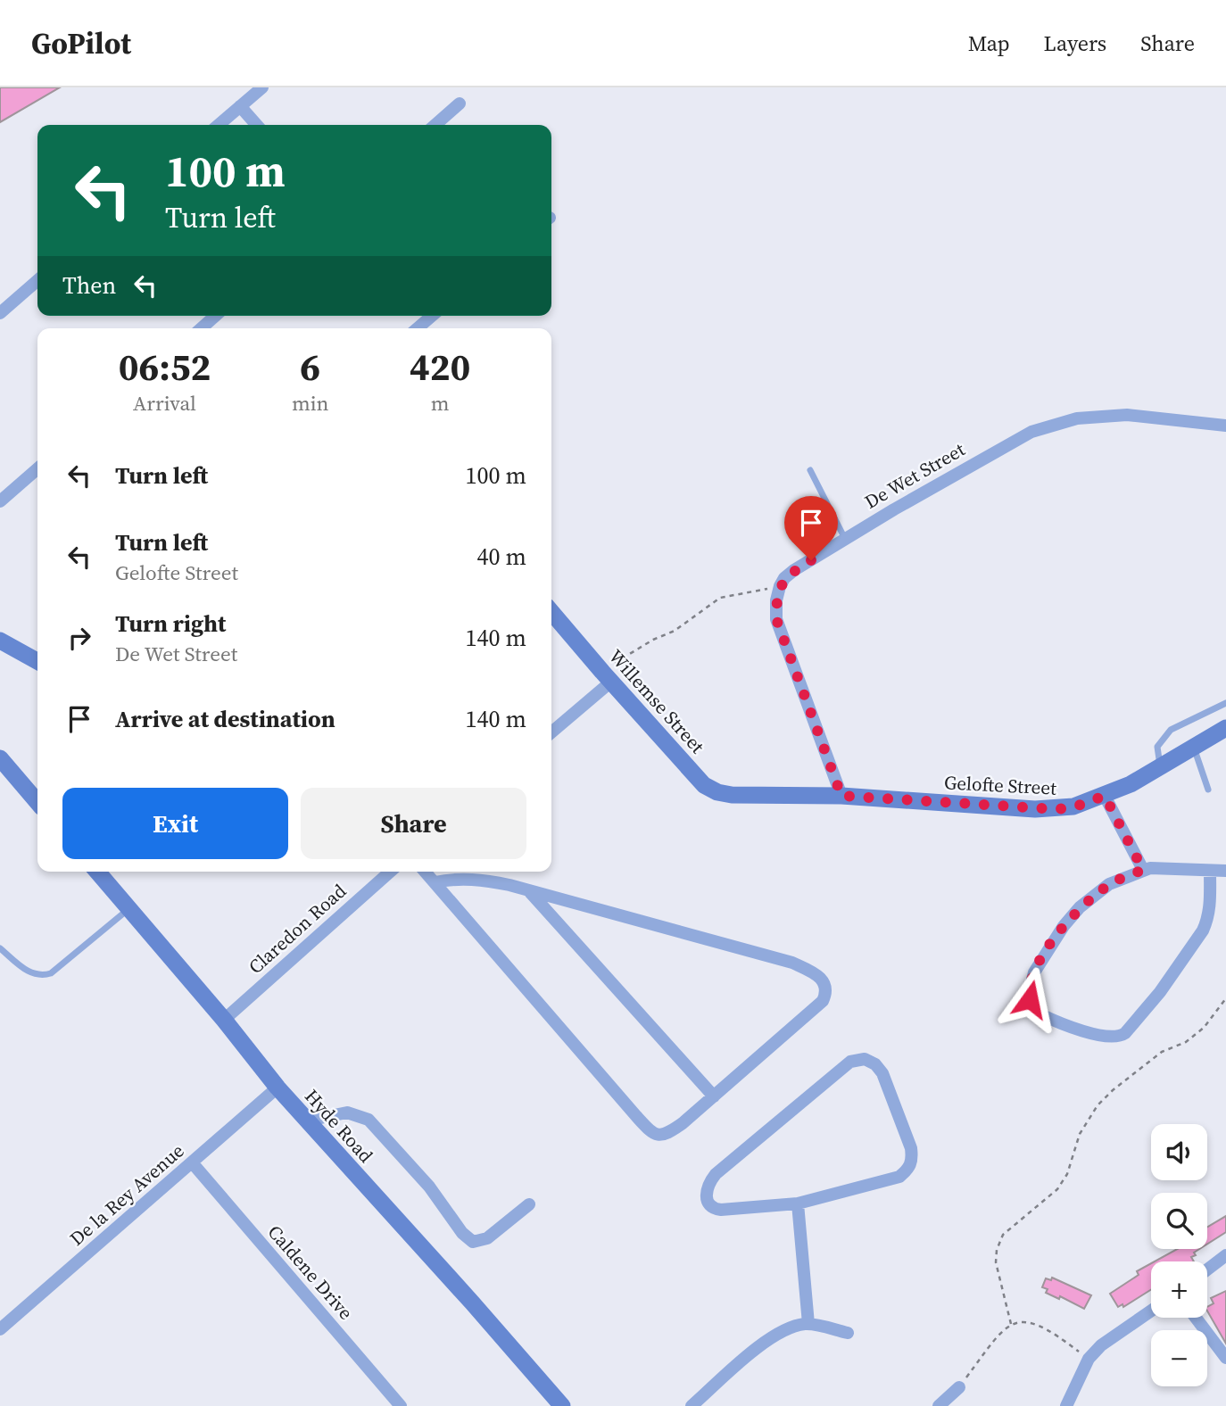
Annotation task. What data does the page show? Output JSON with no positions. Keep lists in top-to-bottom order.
{
  "streets": {
    "street": [
      "De Wet Street",
      "Willemse Street",
      "Gelofte Street",
      "Claredon Road",
      "Hyde Road",
      "De la Rey Avenue",
      "Caldene Drive"
    ]
  },
  "crossings": [
    ["Willemse Street", "Gelofte Street"],
    ["Claredon Road", "Hyde Road"],
    ["Hyde Road", "De la Rey Avenue"],
    ["De la Rey Avenue", "Caldene Drive"]
  ],
  "page": {
    "header": "GoPilot",
    "nav": ["Map", "Layers", "Share"],
    "turn": ["100 m", "Turn left"],
    "then": "Then",
    "eta": [
      "06:52",
      "Arrival",
      "6",
      "min",
      "420",
      "m"
    ],
    "list": [
      {
        "name": "Turn left",
        "value": "100 m"
      },
      {
        "name": "Turn left",
        "note": "Gelofte Street",
        "value": "40 m"
      },
      {
        "name": "Turn right",
        "note": "De Wet Street",
        "value": "140 m"
      },
      {
        "name": "Arrive at destination",
        "value": "140 m"
      }
    ],
    "buttons": ["Exit", "Share"],
    "map_buttons": ["+", "−"]
  }
}
